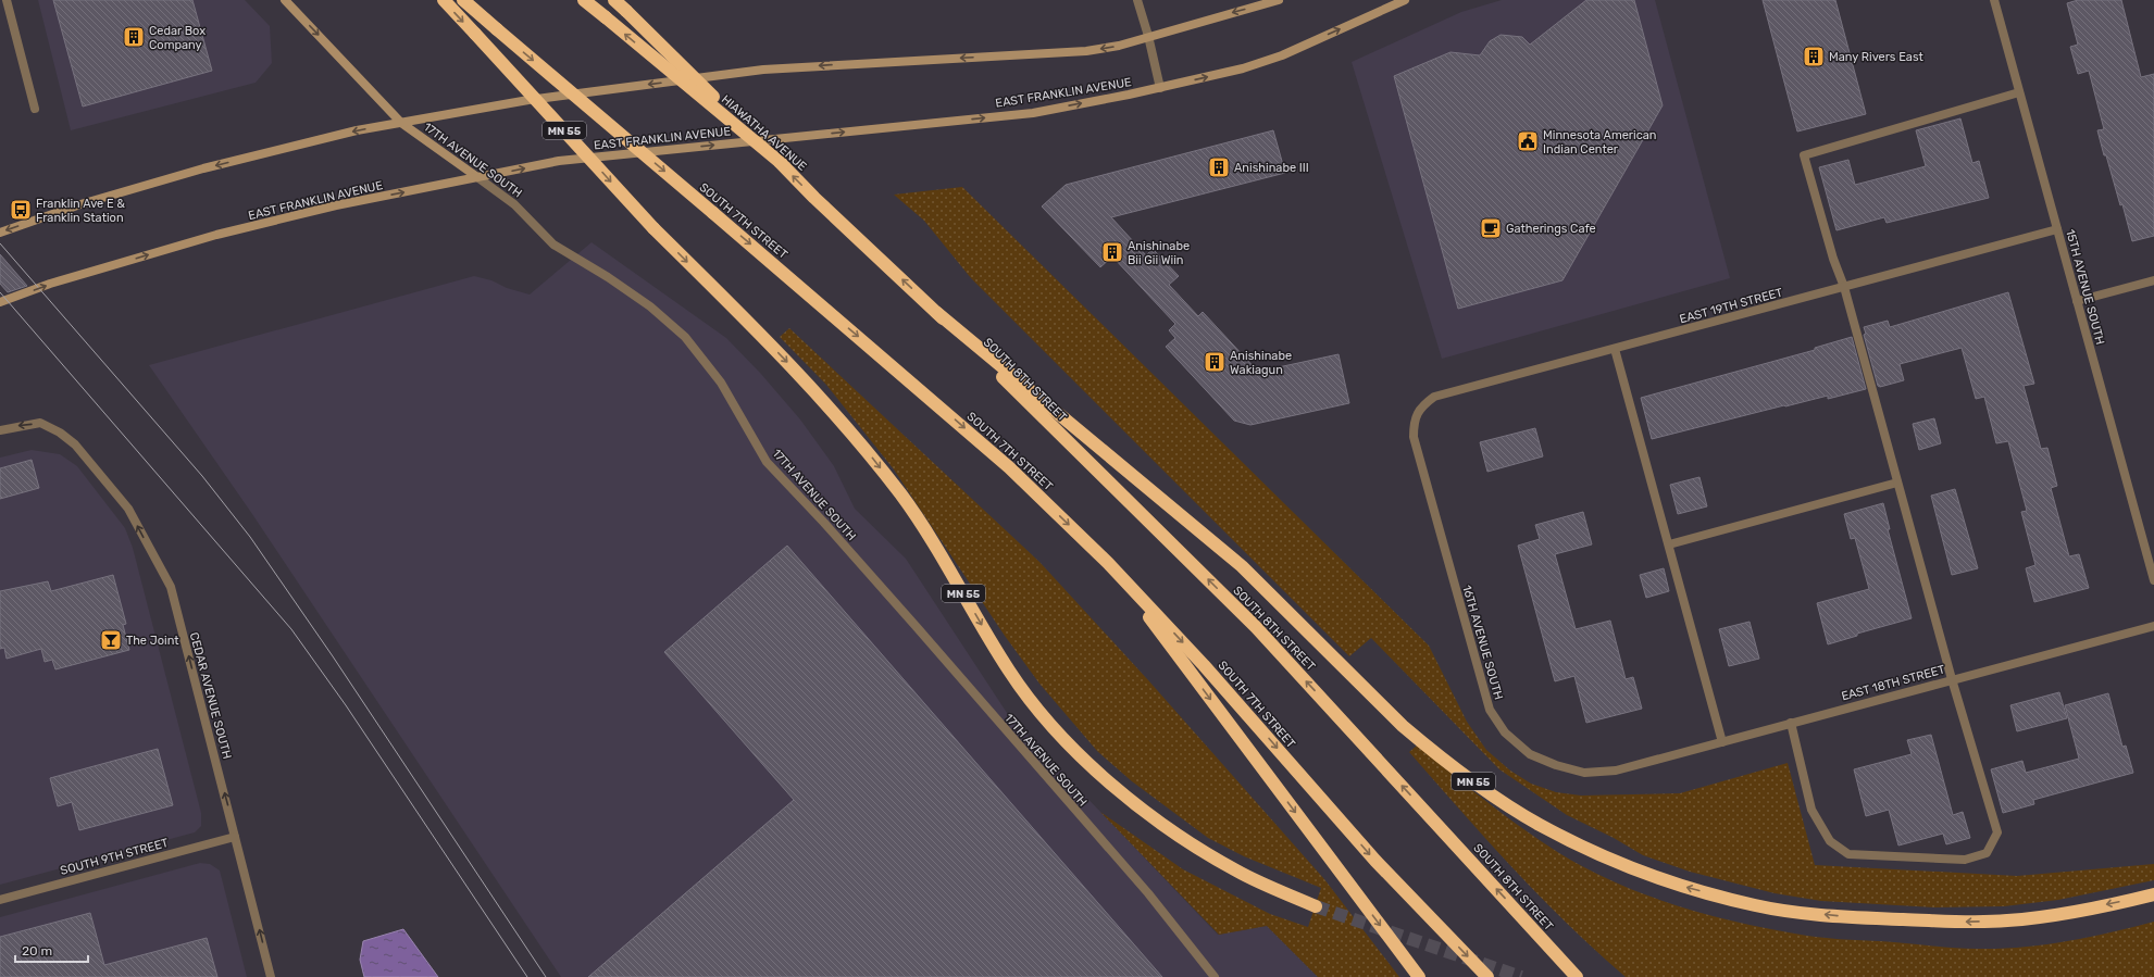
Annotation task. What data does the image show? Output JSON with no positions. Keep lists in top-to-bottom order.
{
  "streets": {
    "highway": [
      "MN 55",
      "HIAWATHA AVENUE",
      "SOUTH 7TH STREET",
      "SOUTH 8TH STREET"
    ],
    "main road": ["EAST FRANKLIN AVENUE", "17TH AVENUE SOUTH"],
    "street": [
      "15TH AVENUE SOUTH",
      "EAST 19TH STREET",
      "16TH AVENUE SOUTH",
      "EAST 18TH STREET",
      "CEDAR AVENUE SOUTH",
      "SOUTH 9TH STREET"
    ]
  },
  "crossings": [
    ["EAST FRANKLIN AVENUE", "17TH AVENUE SOUTH"],
    ["MN 55", "HIAWATHA AVENUE"],
    ["MN 55", "SOUTH 8TH STREET"],
    ["HIAWATHA AVENUE", "SOUTH 8TH STREET"],
    ["15TH AVENUE SOUTH", "EAST 19TH STREET"],
    ["EAST 19TH STREET", "16TH AVENUE SOUTH"],
    ["16TH AVENUE SOUTH", "EAST 18TH STREET"],
    ["CEDAR AVENUE SOUTH", "SOUTH 9TH STREET"]
  ],
  "one_way": ["CEDAR AVENUE SOUTH"],
  "places": {
    "building": [
      "Cedar Box Company",
      "Many Rivers East",
      "Anishinabe III",
      "Anishinabe Bii Gii Wiin",
      "Anishinabe Wakiagun"
    ],
    "public building": ["Minnesota American Indian Center"],
    "bus stop": ["Franklin Ave E & Franklin Station"],
    "cafe": ["Gatherings Cafe"],
    "bar": ["The Joint"]
  },
  "scale_bar": "20 m"
}
